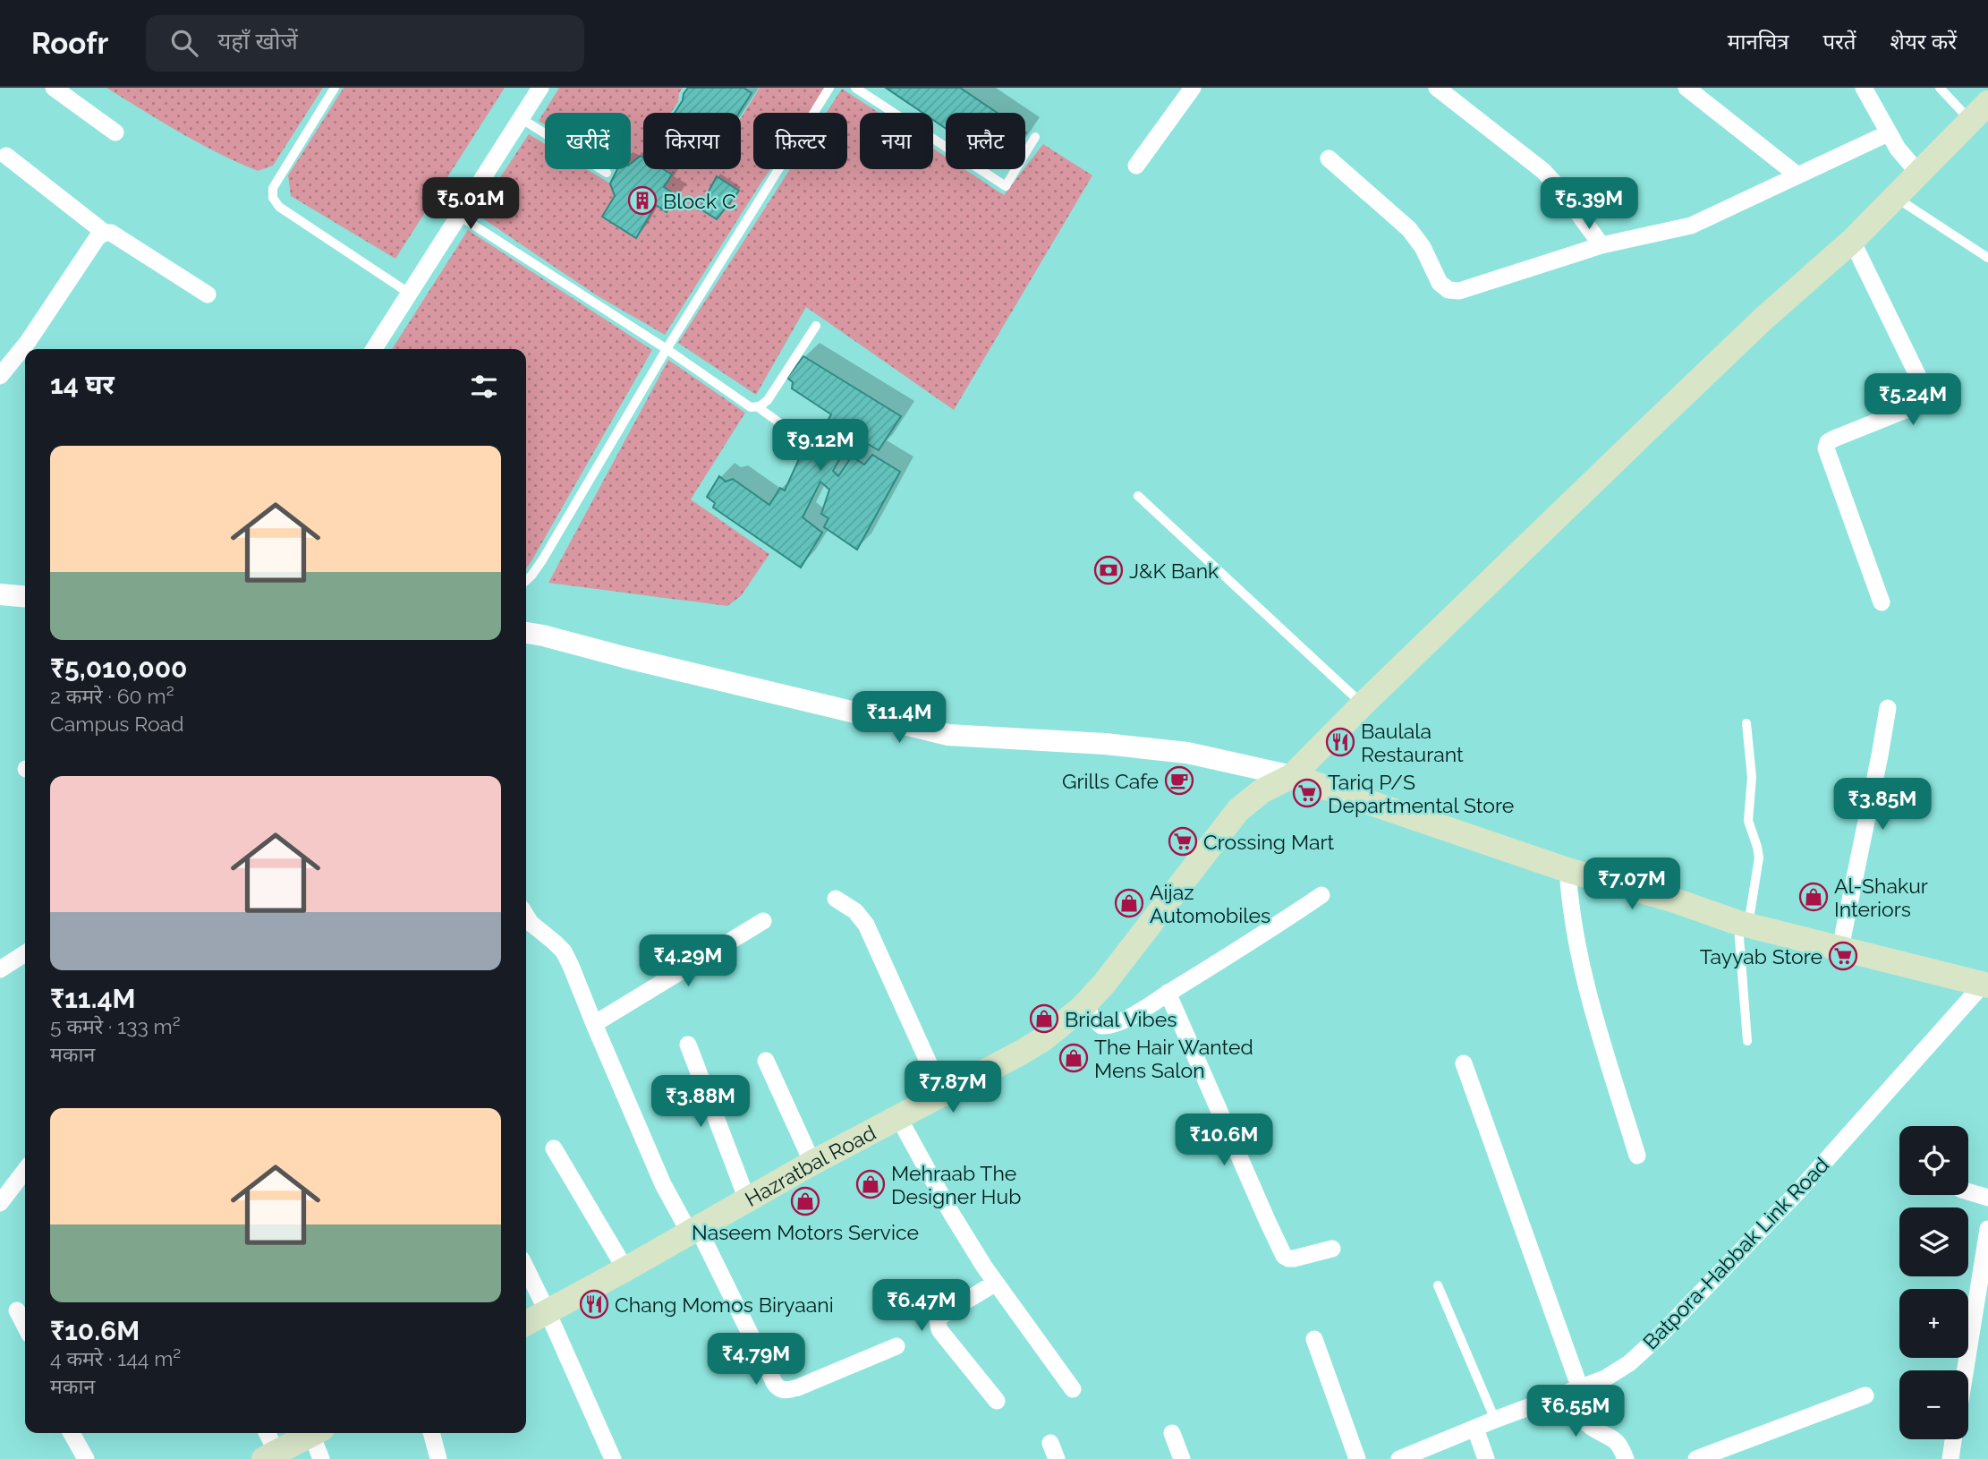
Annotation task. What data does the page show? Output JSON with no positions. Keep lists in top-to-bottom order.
{
  "streets": {
    "main road": ["Hazratbal Road"],
    "street": ["Batpora-Habbak Link Road"]
  },
  "places": {
    "building": ["Block C"],
    "bank": ["J&K Bank"],
    "restaurant": ["Baulala Restaurant", "Chang Momos Biryaani"],
    "cafe": ["Grills Cafe"],
    "supermarket": ["Tariq P/S Departmental Store", "Crossing Mart", "Tayyab Store"],
    "shop": [
      "Al-Shakur Interiors",
      "Aijaz Automobiles",
      "Bridal Vibes",
      "The Hair Wanted Mens Salon",
      "Mehraab The Designer Hub",
      "Naseem Motors Service"
    ]
  },
  "page": {
    "header": "Roofr",
    "search": "यहाँ खोजें",
    "nav": ["मानचित्र", "परतें", "शेयर करें"],
    "chip": [
      "खरीदें",
      "किराया",
      "फ़िल्टर",
      "नया",
      "फ़्लैट"
    ],
    "price": [
      "₹5.01M",
      "₹5.39M",
      "₹5.24M",
      "₹9.12M",
      "₹11.4M",
      "₹3.85M",
      "₹7.07M",
      "₹4.29M",
      "₹7.87M",
      "₹3.88M",
      "₹10.6M",
      "₹6.47M",
      "₹4.79M",
      "₹6.55M"
    ],
    "heading": "14 घर",
    "list": [
      {
        "name": "₹5,010,000",
        "note": "2 कमरे · 60 m² · Campus Road"
      },
      {
        "name": "₹11.4M",
        "note": "5 कमरे · 133 m² · मकान"
      },
      {
        "name": "₹10.6M",
        "note": "4 कमरे · 144 m² · मकान"
      }
    ],
    "map_buttons": ["+", "−"]
  }
}
